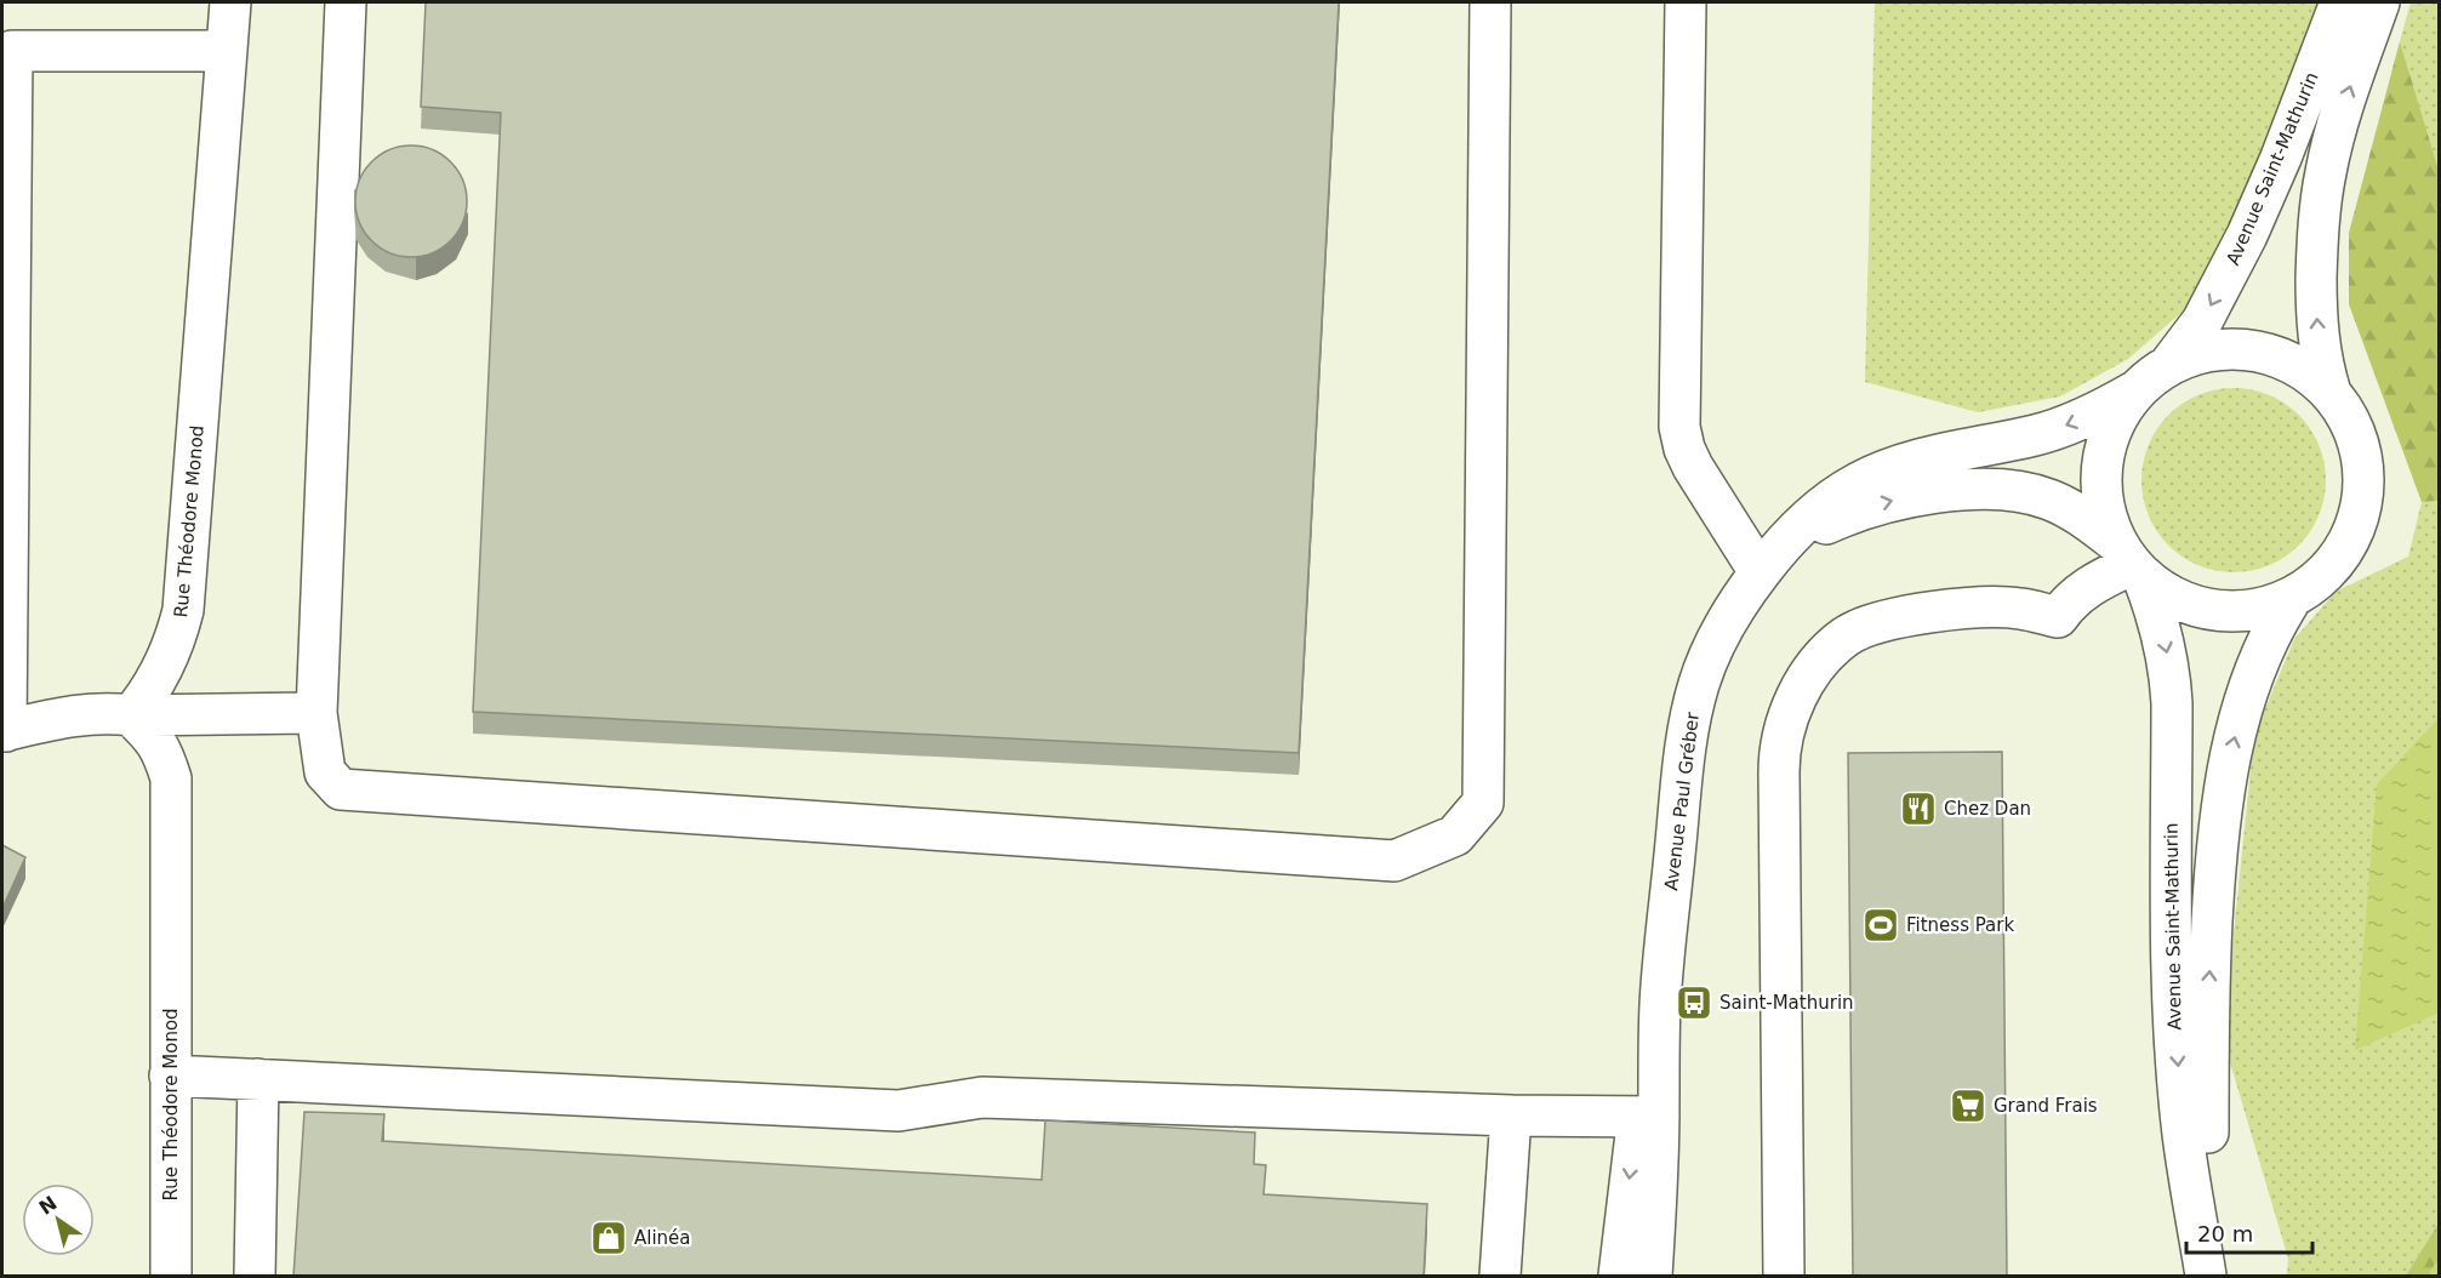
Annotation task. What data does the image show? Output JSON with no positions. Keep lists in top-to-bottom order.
{
  "streets": {
    "street": ["Avenue Saint-Mathurin", "Rue Théodore Monod", "Avenue Paul Gréber"]
  },
  "crossings": [
    ["Avenue Saint-Mathurin", "Avenue Paul Gréber"]
  ],
  "places": {
    "restaurant": ["Chez Dan"],
    "sports": ["Fitness Park"],
    "bus stop": ["Saint-Mathurin"],
    "supermarket": ["Grand Frais"],
    "shop": ["Alinéa"]
  },
  "scale_bar": "20 m",
  "north": "top left"
}
